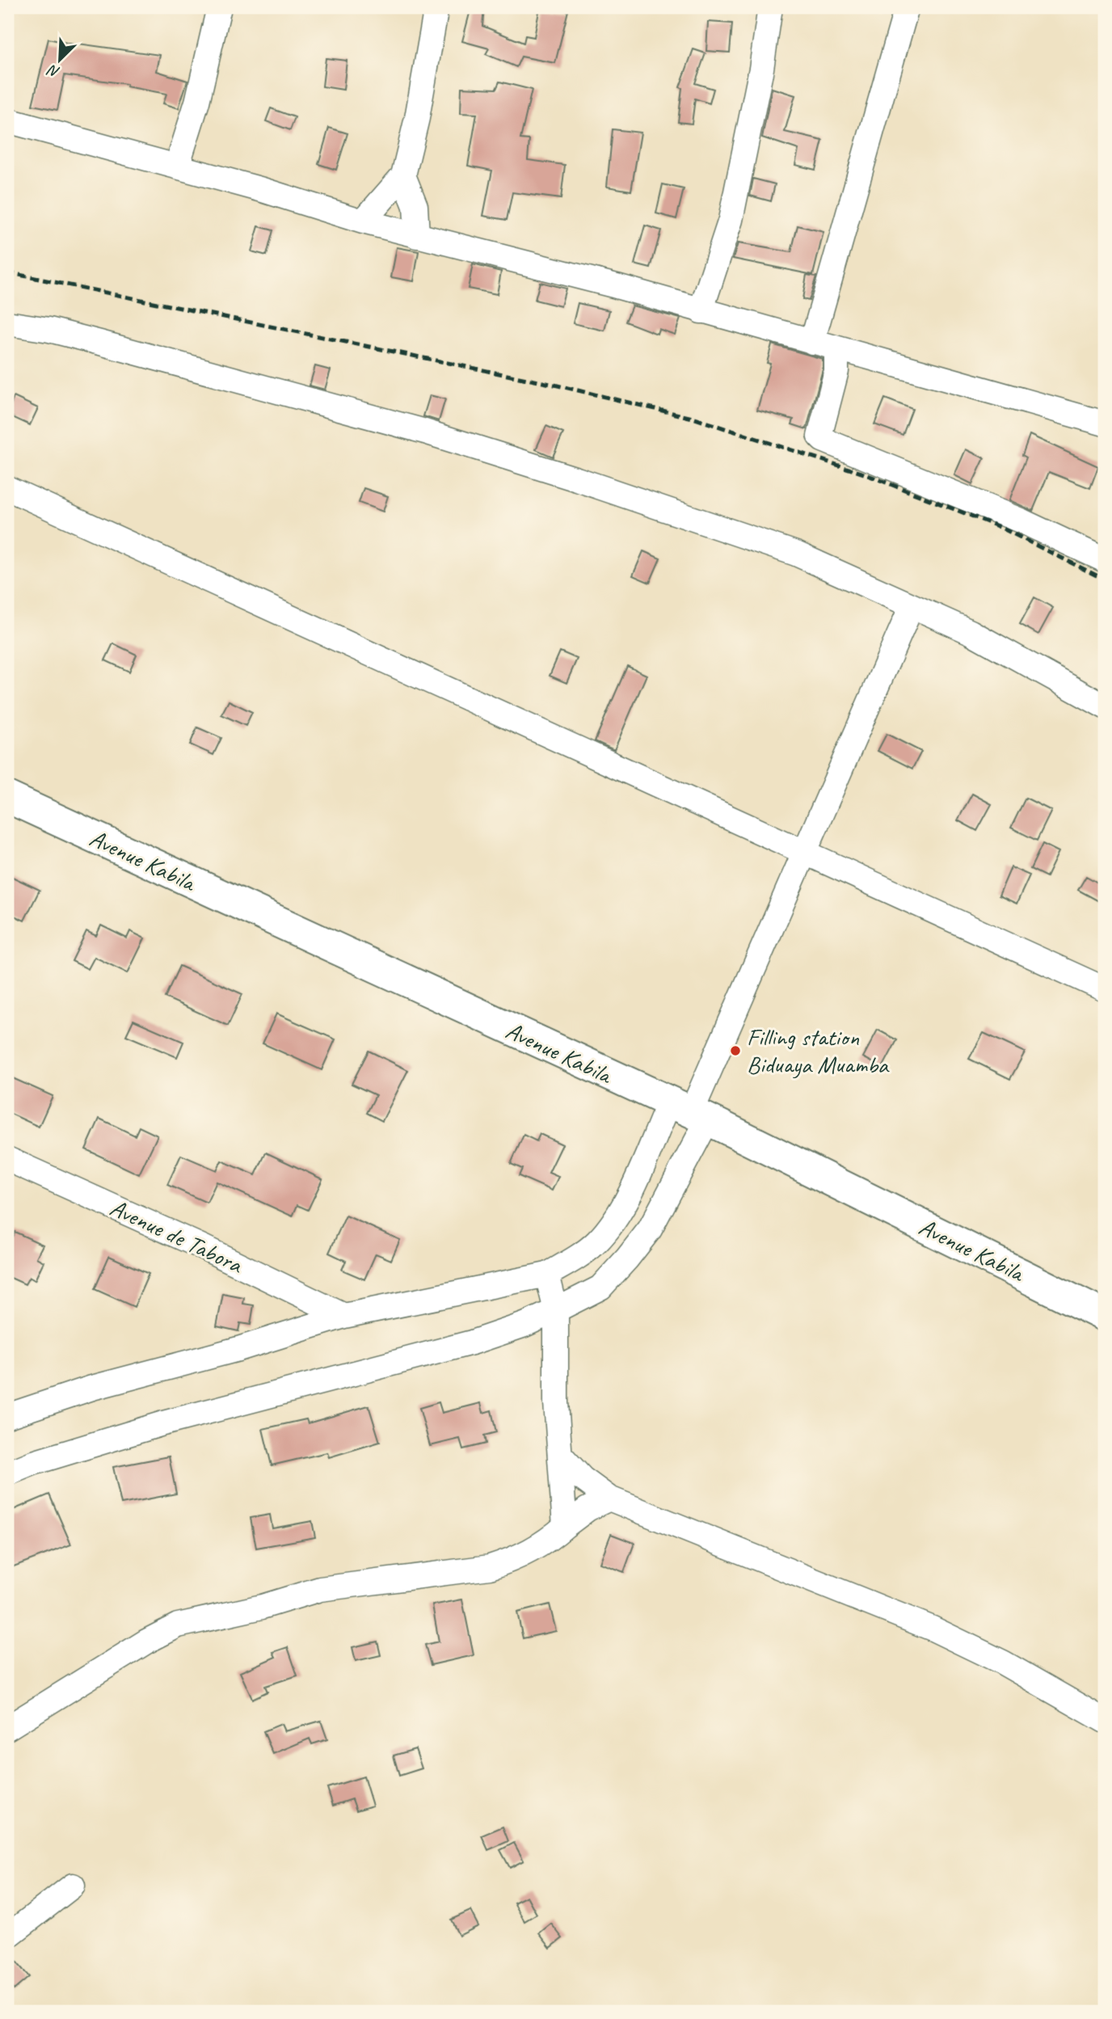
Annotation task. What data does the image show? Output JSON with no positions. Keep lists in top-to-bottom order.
{
  "streets": {
    "highway": ["Avenue Kabila"],
    "street": ["Avenue de Tabora"]
  },
  "places": ["Filling station Biduaya Muamba"],
  "north": "bottom left"
}
